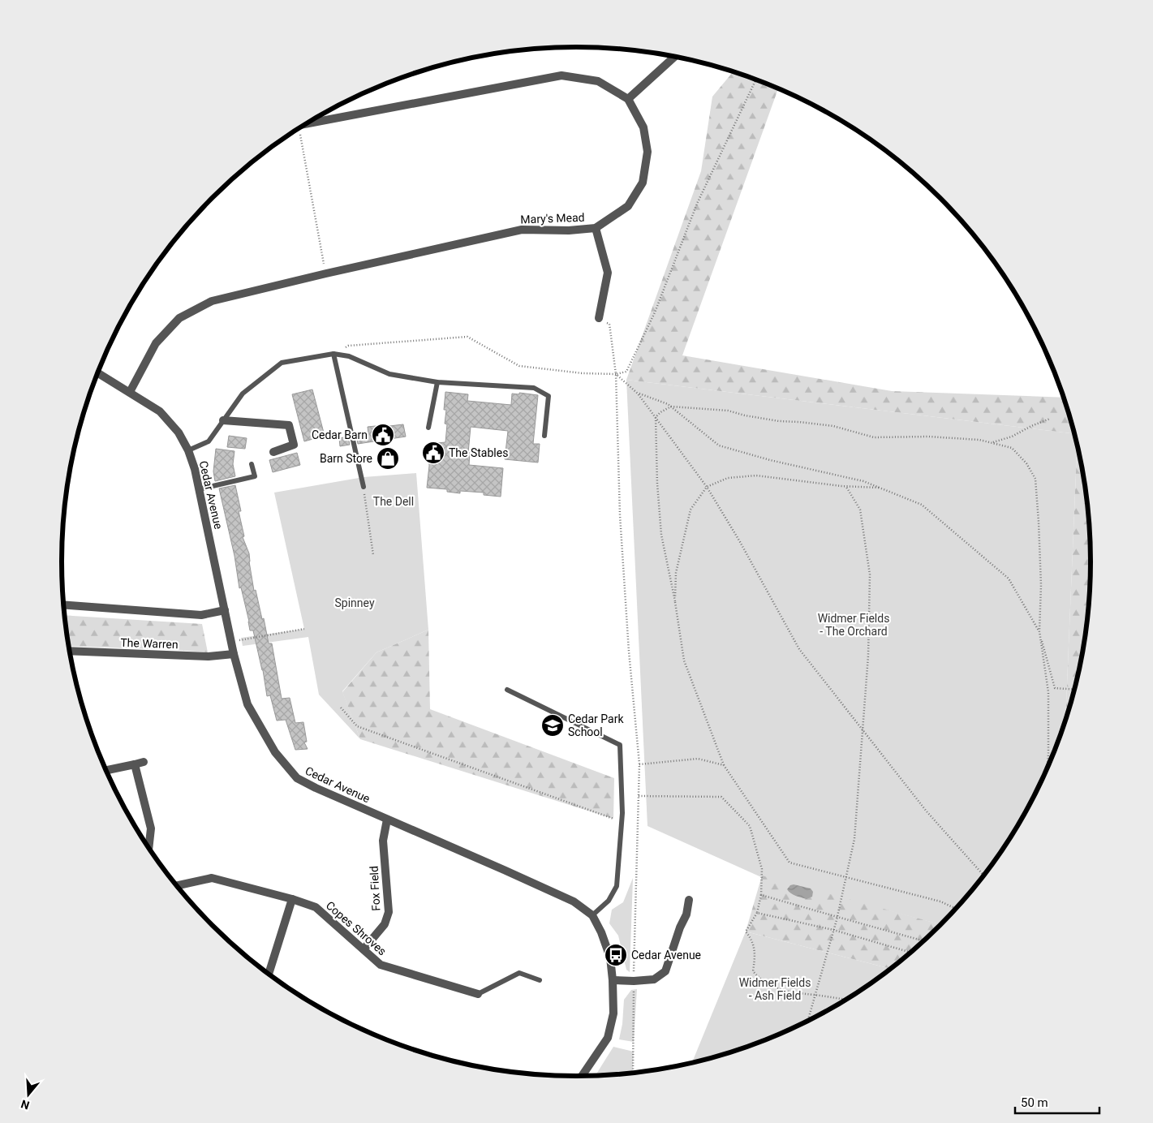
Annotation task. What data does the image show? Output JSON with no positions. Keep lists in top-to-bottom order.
{
  "streets": {
    "street": [
      "Mary's Mead",
      "Cedar Avenue",
      "The Warren",
      "Fox Field",
      "Copes Shroves"
    ]
  },
  "crossings": [
    ["Mary's Mead", "Cedar Avenue"],
    ["Cedar Avenue", "The Warren"],
    ["Cedar Avenue", "Fox Field"],
    ["Fox Field", "Copes Shroves"]
  ],
  "parks": [
    "The Dell",
    "Spinney",
    "Widmer Fields - The Orchard",
    "Widmer Fields - Ash Field"
  ],
  "places": {
    "public building": ["Cedar Barn", "The Stables"],
    "shop": ["Barn Store"],
    "school or university": ["Cedar Park School"],
    "bus stop": ["Cedar Avenue"]
  },
  "scale_bar": "50 m",
  "north": "bottom"
}
